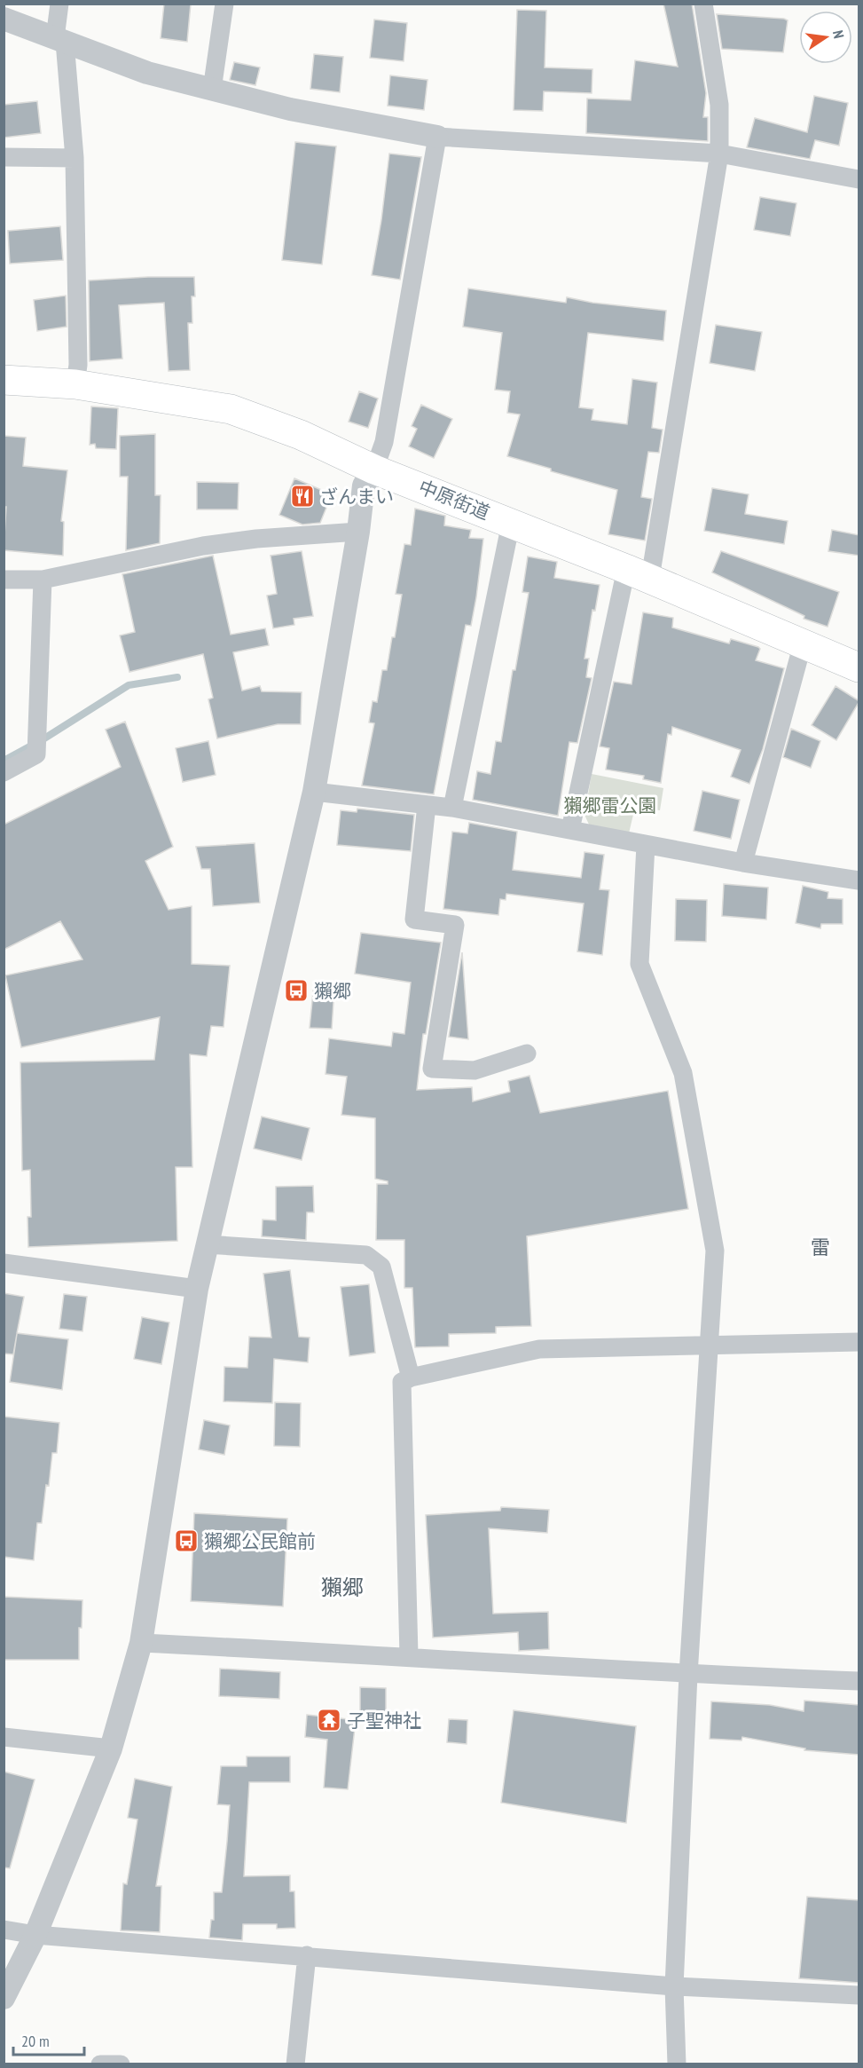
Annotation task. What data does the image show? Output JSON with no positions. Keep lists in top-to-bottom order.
{
  "streets": {
    "main road": ["中原街道"]
  },
  "districts": ["雷", "獺郷"],
  "parks": ["獺郷雷公園"],
  "places": {
    "restaurant": ["ざんまい"],
    "bus stop": ["獺郷", "獺郷公民館前"],
    "temple": ["子聖神社"]
  },
  "scale_bar": "20 m",
  "north": "right"
}
